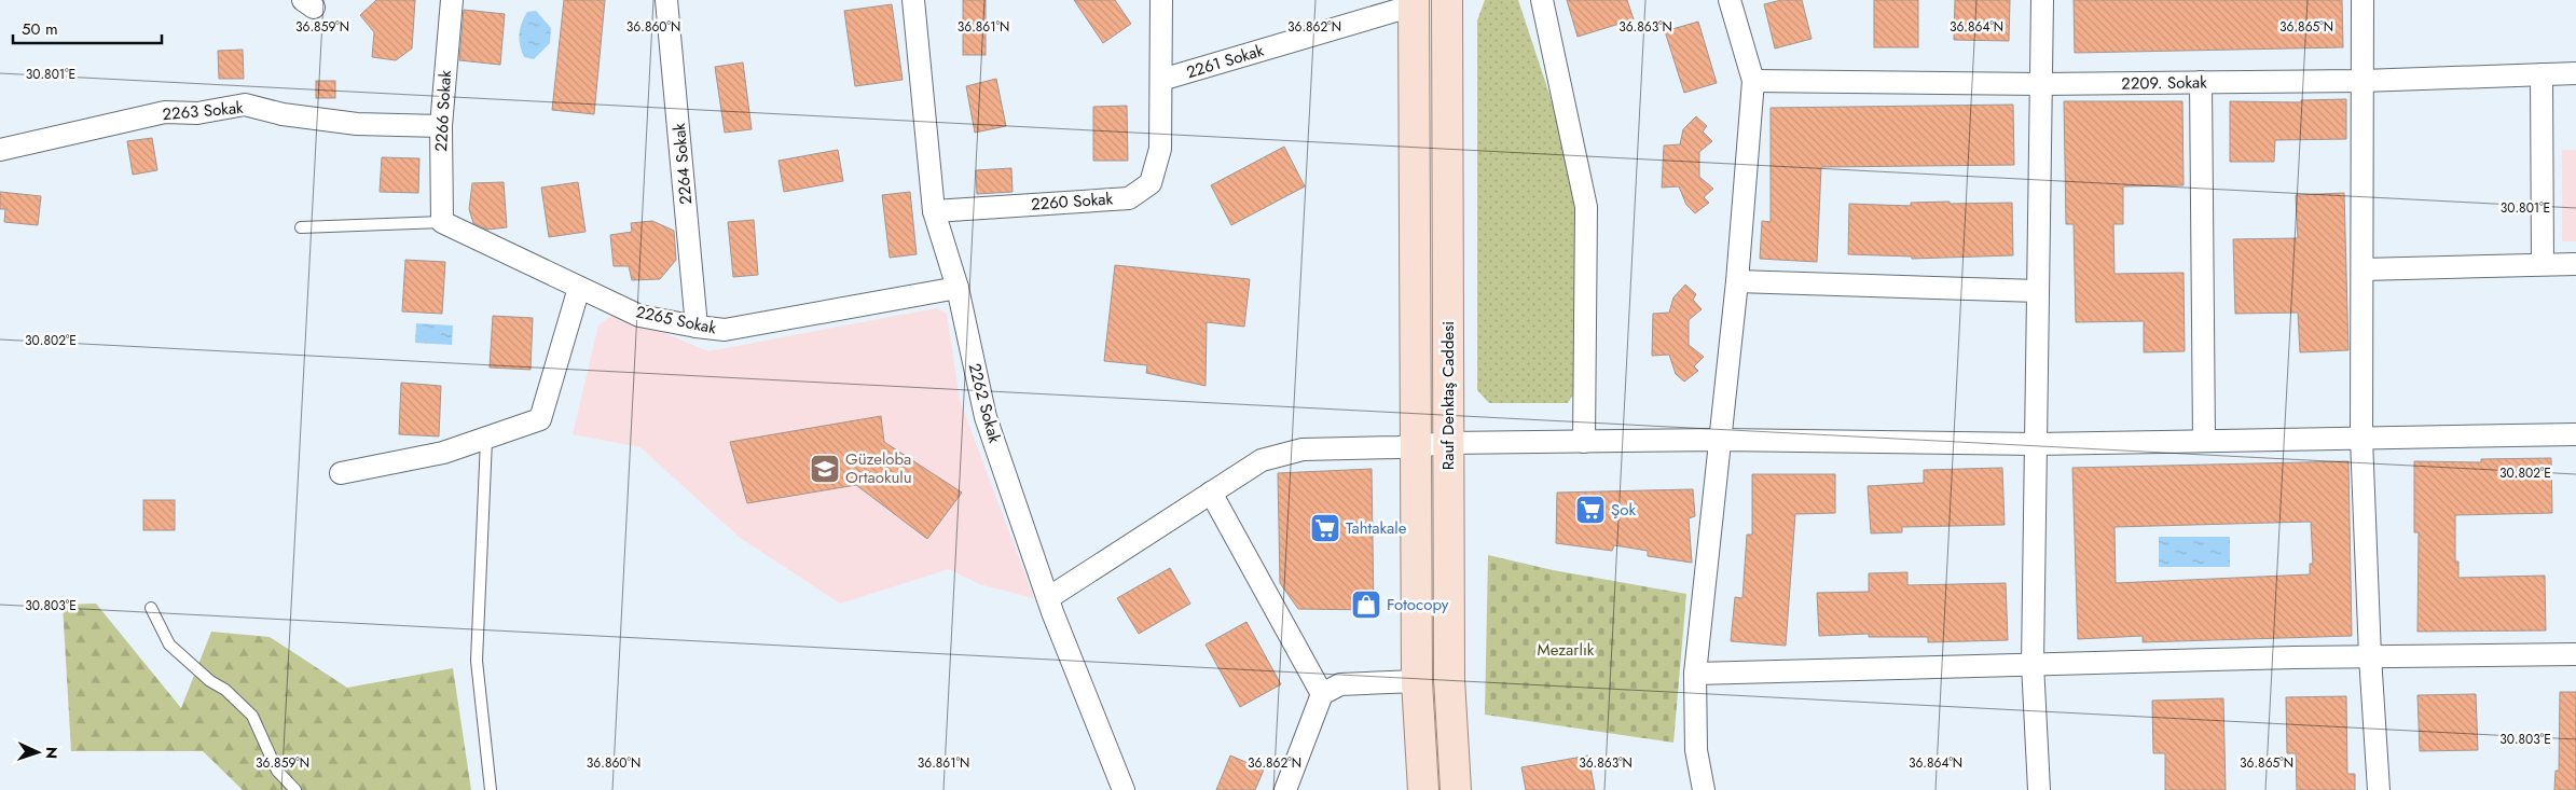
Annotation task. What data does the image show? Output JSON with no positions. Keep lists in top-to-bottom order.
{
  "streets": {
    "main road": ["Rauf Denktaş Caddesi"],
    "street": [
      "2261 Sokak",
      "2209. Sokak",
      "2263 Sokak",
      "2266 Sokak",
      "2264 Sokak",
      "2260 Sokak",
      "2265 Sokak",
      "2262 Sokak"
    ]
  },
  "crossings": [
    ["2261 Sokak", "2260 Sokak"],
    ["2261 Sokak", "Rauf Denktaş Caddesi"],
    ["2263 Sokak", "2266 Sokak"],
    ["2266 Sokak", "2265 Sokak"],
    ["2264 Sokak", "2265 Sokak"],
    ["2260 Sokak", "2262 Sokak"],
    ["2265 Sokak", "2262 Sokak"]
  ],
  "parks": ["Mezarlık"],
  "places": {
    "school or university": ["Güzeloba Ortaokulu"],
    "supermarket": ["Şok", "Tahtakale"],
    "shop": ["Fotocopy"]
  },
  "scale_bar": "50 m",
  "north": "right",
  "coordinates": [
    "36.859°N",
    "36.860°N",
    "36.861°N",
    "36.862°N",
    "36.863°N",
    "36.864°N",
    "36.865°N",
    "30.801°E",
    "30.802°E",
    "30.803°E"
  ]
}
